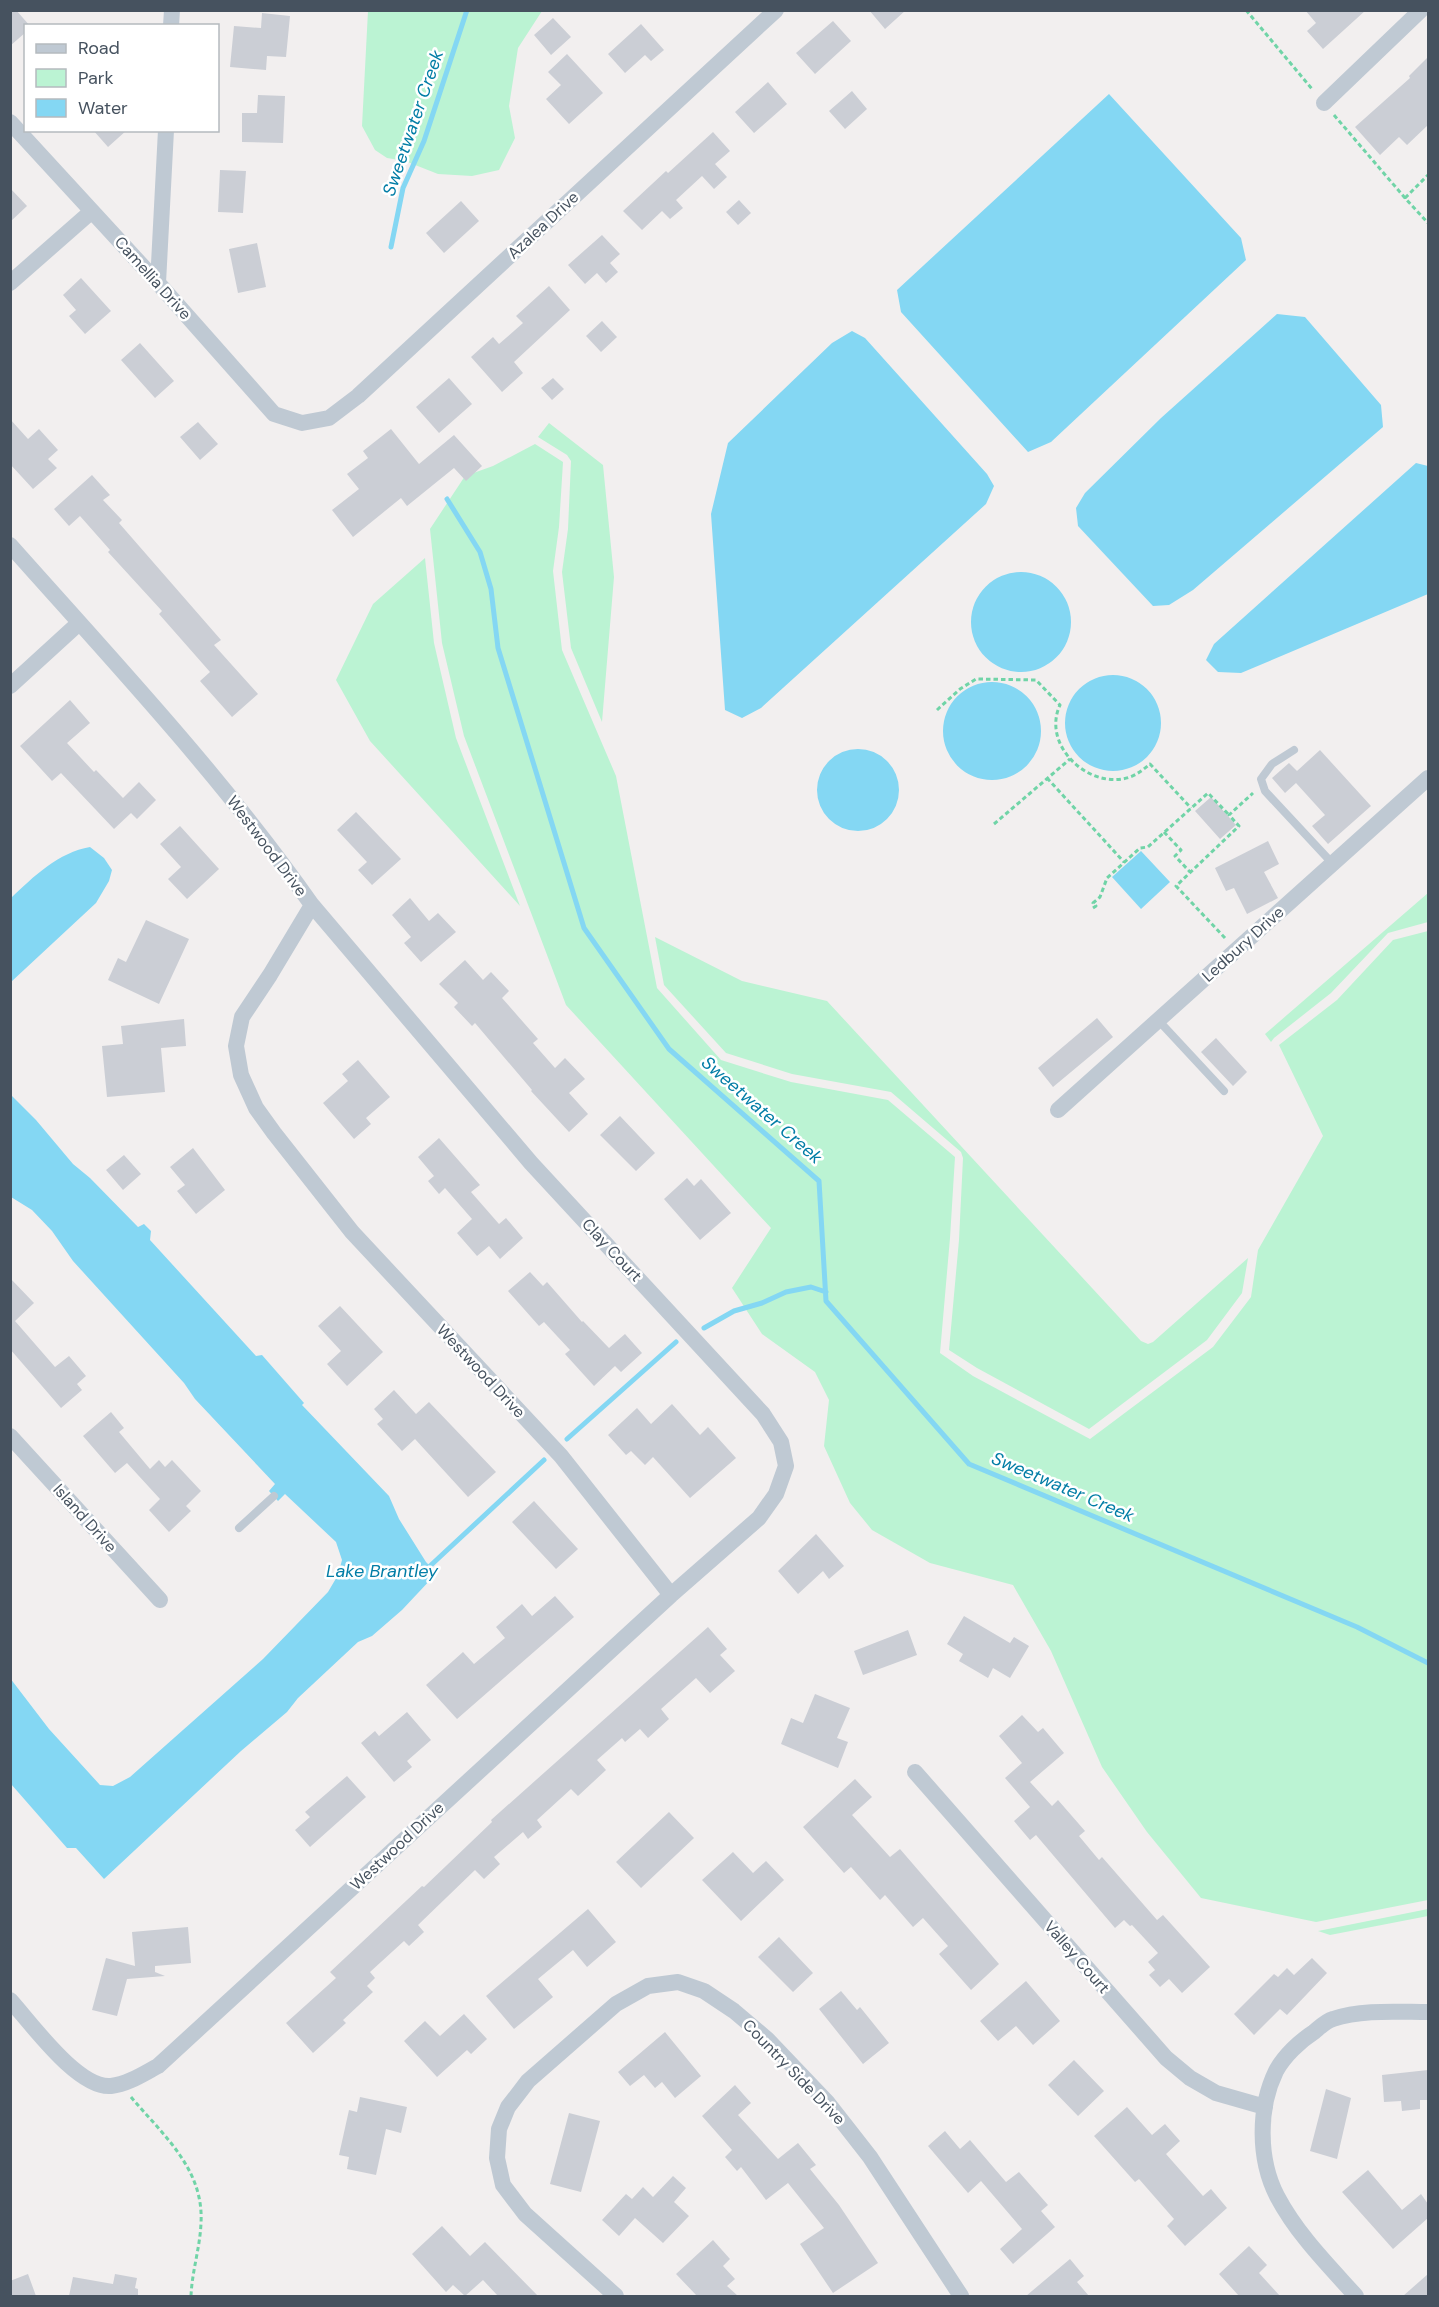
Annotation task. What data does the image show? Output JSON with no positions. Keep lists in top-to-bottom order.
{
  "streets": {
    "street": [
      "Azalea Drive",
      "Camellia Drive",
      "Westwood Drive",
      "Ledbury Drive",
      "Clay Court",
      "Island Drive",
      "Valley Court",
      "Country Side Drive"
    ]
  },
  "crossings": [
    ["Azalea Drive", "Camellia Drive"],
    ["Westwood Drive", "Clay Court"]
  ],
  "water": ["Sweetwater Creek", "Lake Brantley"],
  "legend": ["Road", "Park", "Water"]
}
